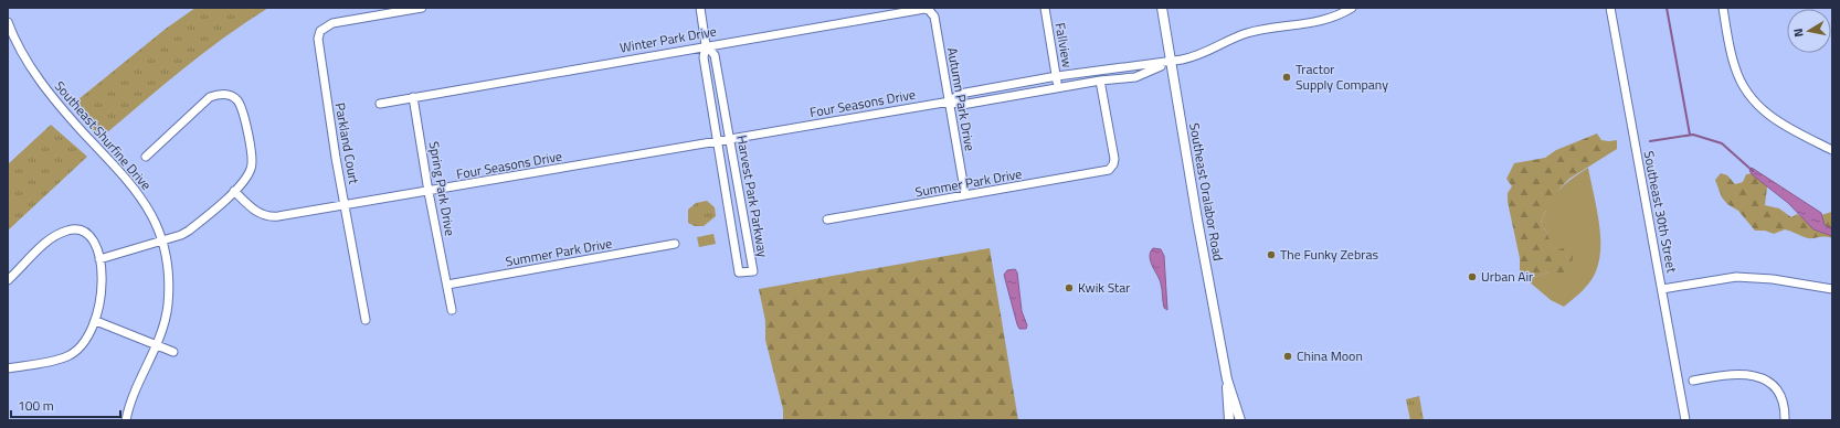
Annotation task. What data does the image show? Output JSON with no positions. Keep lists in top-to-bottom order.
{
  "streets": {
    "main road": ["Southeast Oralabor Road"],
    "street": [
      "Winter Park Drive",
      "Fallview",
      "Autumn Park Drive",
      "Four Seasons Drive",
      "Southeast Shurfine Drive",
      "Parkland Court",
      "Summer Park Drive",
      "Spring Park Drive",
      "Harvest Park Parkway",
      "Southeast 30th Street"
    ]
  },
  "crossings": [
    ["Winter Park Drive", "Autumn Park Drive"],
    ["Winter Park Drive", "Spring Park Drive"],
    ["Winter Park Drive", "Harvest Park Parkway"],
    ["Fallview", "Four Seasons Drive"],
    ["Autumn Park Drive", "Four Seasons Drive"],
    ["Autumn Park Drive", "Summer Park Drive"],
    ["Four Seasons Drive", "Parkland Court"],
    ["Four Seasons Drive", "Summer Park Drive"],
    ["Four Seasons Drive", "Spring Park Drive"],
    ["Four Seasons Drive", "Southeast Oralabor Road"],
    ["Four Seasons Drive", "Harvest Park Parkway"],
    ["Summer Park Drive", "Spring Park Drive"]
  ],
  "places": [
    "Tractor Supply Company",
    "The Funky Zebras",
    "Urban Air",
    "Kwik Star",
    "China Moon"
  ],
  "scale_bar": "100 m",
  "north": "left"
}
